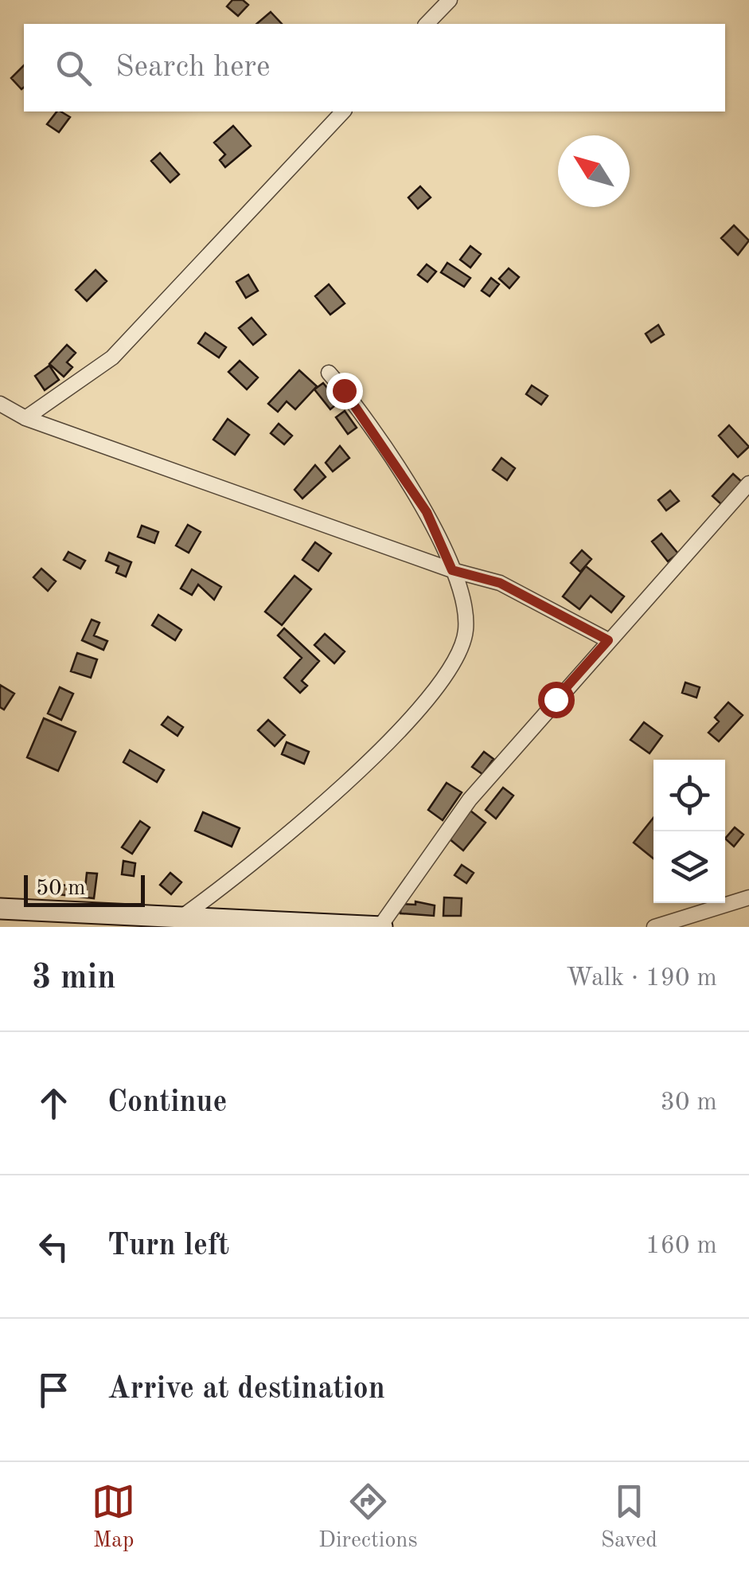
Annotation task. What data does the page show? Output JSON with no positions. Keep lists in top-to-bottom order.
{
  "scale_bar": "50 m",
  "north": "top left",
  "page": {
    "search": "Search here",
    "scale": "50 m",
    "heading": ["3 min", "Walk · 190 m"],
    "list": [
      ["Continue", "30 m"],
      ["Turn left", "160 m"],
      "Arrive at destination"
    ],
    "nav": ["Map", "Directions", "Saved"]
  }
}
